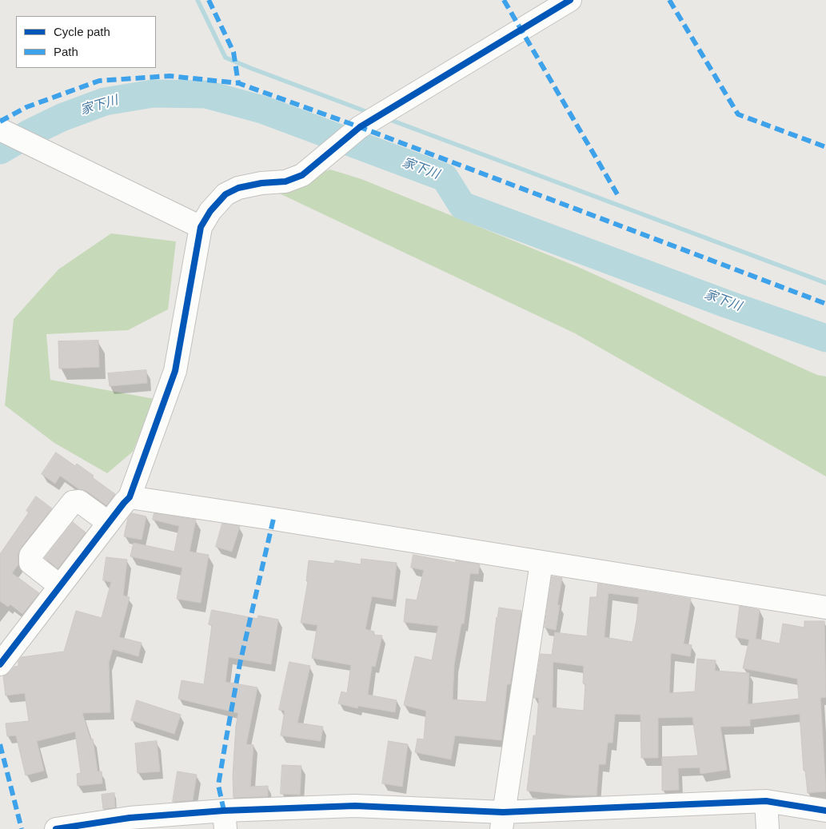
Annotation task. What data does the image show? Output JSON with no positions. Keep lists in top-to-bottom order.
{
  "water": ["家下川"],
  "legend": ["Cycle path", "Path"]
}
